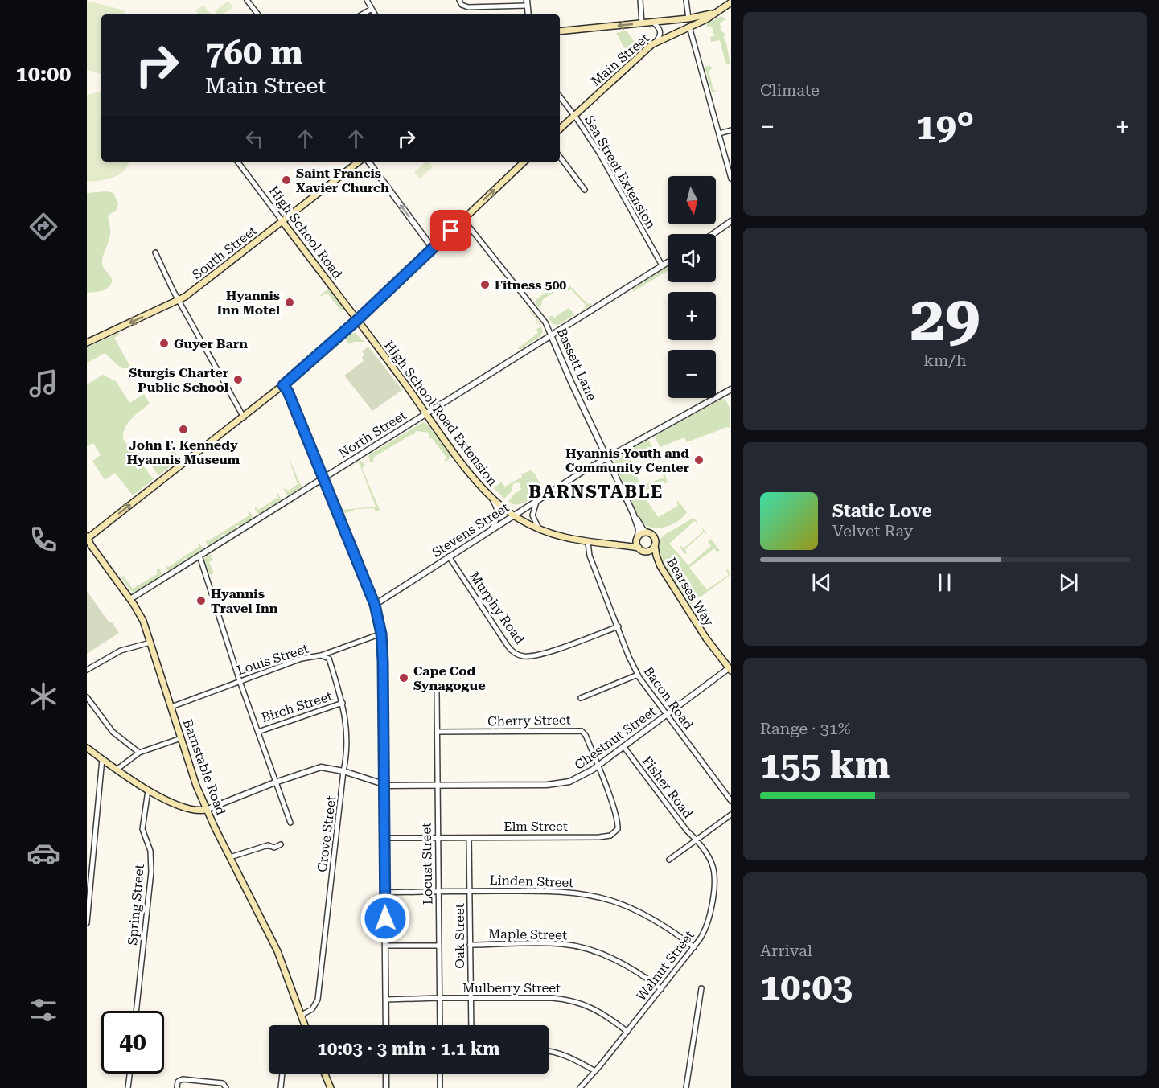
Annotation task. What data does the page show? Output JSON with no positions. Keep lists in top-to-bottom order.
{
  "streets": {
    "main road": [
      "Main Street",
      "High School Road",
      "South Street",
      "High School Road Extension",
      "Bearses Way",
      "Barnstable Road"
    ],
    "street": [
      "Sea Street Extension",
      "Bassett Lane",
      "North Street",
      "Stevens Street",
      "Murphy Road",
      "Louis Street",
      "Bacon Road",
      "Birch Street",
      "Cherry Street",
      "Chestnut Street",
      "Fisher Road",
      "Elm Street",
      "Grove Street",
      "Locust Street",
      "Linden Street",
      "Spring Street",
      "Maple Street",
      "Oak Street",
      "Walnut Street",
      "Mulberry Street"
    ]
  },
  "crossings": [
    ["Main Street", "Sea Street Extension"],
    ["Sea Street Extension", "North Street"],
    ["High School Road", "South Street"],
    ["High School Road", "High School Road Extension"],
    ["Bassett Lane", "North Street"],
    ["Bassett Lane", "Stevens Street"],
    ["Bassett Lane", "Bearses Way"],
    ["High School Road Extension", "North Street"],
    ["High School Road Extension", "Stevens Street"],
    ["North Street", "Barnstable Road"],
    ["Stevens Street", "Murphy Road"],
    ["Bearses Way", "Chestnut Street"],
    ["Murphy Road", "Bacon Road"],
    ["Louis Street", "Barnstable Road"],
    ["Louis Street", "Grove Street"],
    ["Bacon Road", "Chestnut Street"],
    ["Birch Street", "Grove Street"],
    ["Cherry Street", "Chestnut Street"],
    ["Cherry Street", "Elm Street"],
    ["Cherry Street", "Locust Street"],
    ["Chestnut Street", "Barnstable Road"],
    ["Chestnut Street", "Fisher Road"],
    ["Chestnut Street", "Elm Street"],
    ["Chestnut Street", "Grove Street"],
    ["Chestnut Street", "Locust Street"],
    ["Barnstable Road", "Grove Street"],
    ["Fisher Road", "Walnut Street"],
    ["Elm Street", "Locust Street"],
    ["Elm Street", "Oak Street"],
    ["Locust Street", "Linden Street"],
    ["Locust Street", "Mulberry Street"],
    ["Linden Street", "Oak Street"],
    ["Linden Street", "Walnut Street"],
    ["Maple Street", "Oak Street"],
    ["Maple Street", "Walnut Street"],
    ["Oak Street", "Mulberry Street"],
    ["Walnut Street", "Mulberry Street"]
  ],
  "districts": ["BARNSTABLE"],
  "places": [
    "Saint Francis Xavier Church",
    "Fitness 500",
    "Hyannis Inn Motel",
    "Guyer Barn",
    "Sturgis Charter Public School",
    "John F. Kennedy Hyannis Museum",
    "Hyannis Youth and Community Center",
    "Hyannis Travel Inn",
    "Cape Cod Synagogue"
  ],
  "north": "bottom",
  "page": {
    "tabs": "10:00",
    "tile": [
      "Climate",
      ["29", "km/h"],
      ["Range · 31%", "155 km"],
      ["Arrival", "10:03"]
    ],
    "turn": ["760 m", "Main Street"],
    "heat": ["−", "19°", "+"],
    "map_buttons": ["+", "−"],
    "song": ["Static Love", "Velvet Ray"],
    "limit": "40",
    "trip": "10:03 · 3 min · 1.1 km"
  }
}
